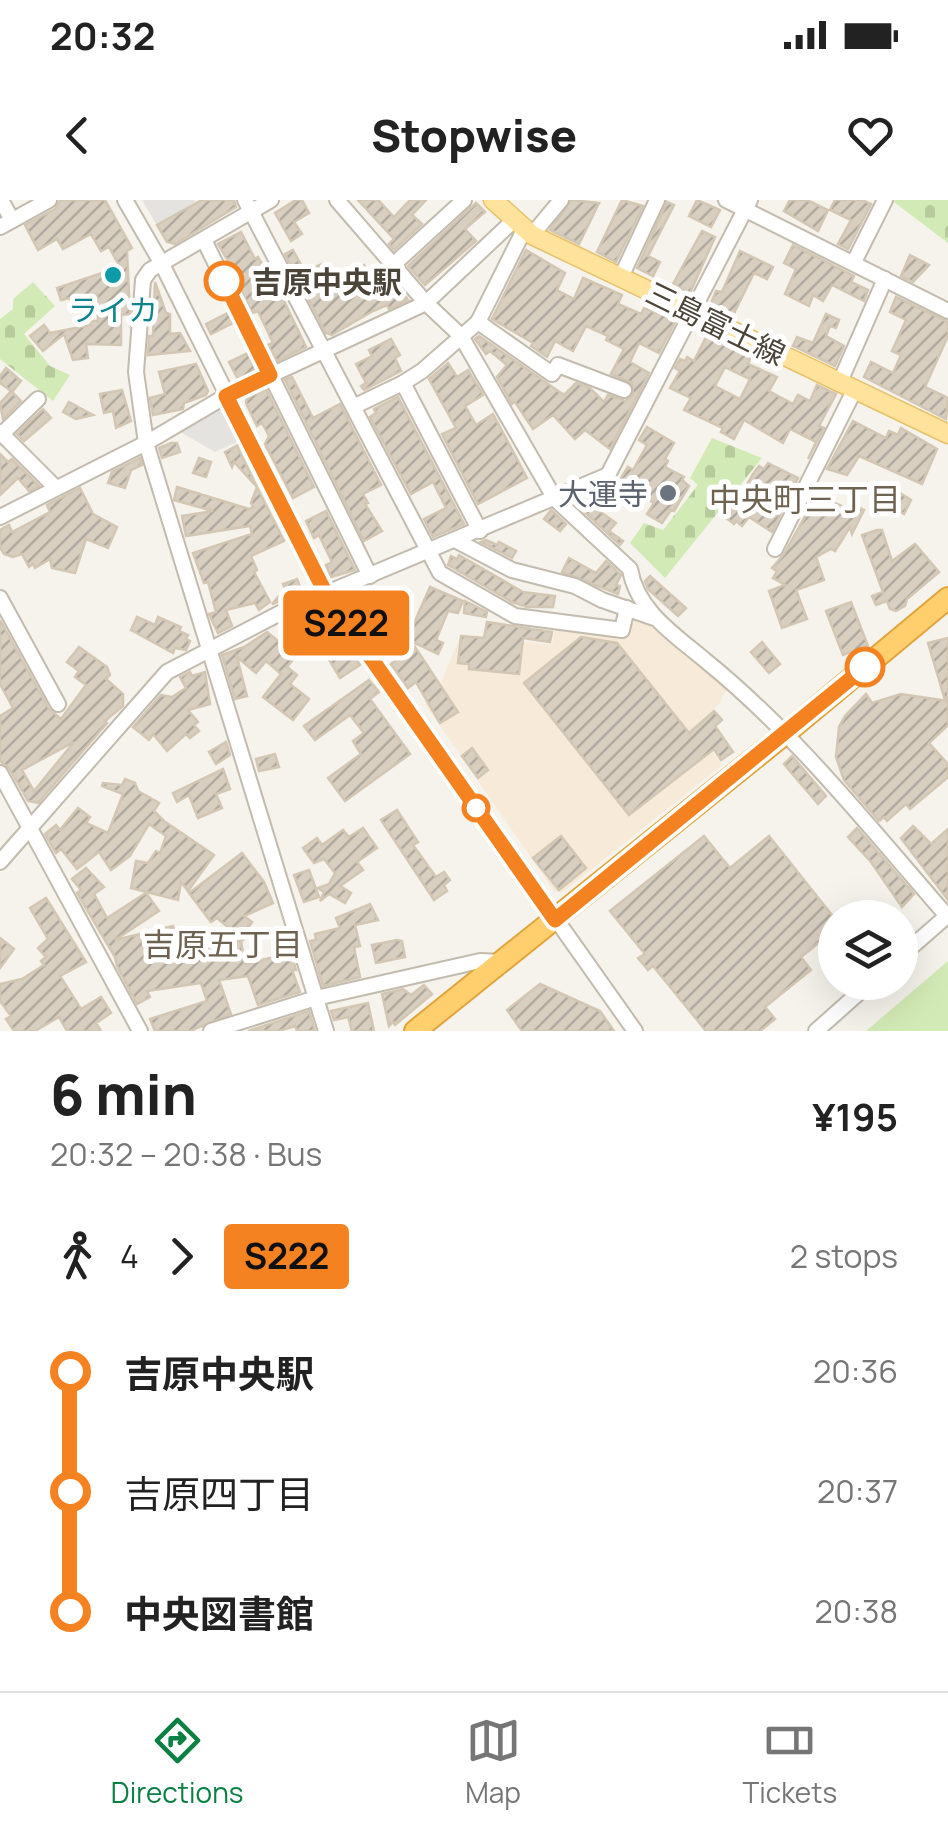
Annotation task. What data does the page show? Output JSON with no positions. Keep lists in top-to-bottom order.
{
  "streets": {
    "main road": ["三島富士線"]
  },
  "districts": ["中央町三丁目", "吉原五丁目"],
  "places": ["ライカ", "吉原中央駅", "大運寺"],
  "lines": ["bus line S222"],
  "page": {
    "status": "20:32",
    "header": "Stopwise",
    "on_map": "S222",
    "heading": ["6 min", "20:32 – 20:38 · Bus", "¥195"],
    "legs": ["4", "S222", "2 stops"],
    "list": [
      {
        "name": "吉原中央駅",
        "value": "20:36"
      },
      {
        "name": "吉原四丁目",
        "value": "20:37"
      },
      {
        "name": "中央図書館",
        "value": "20:38"
      }
    ],
    "tabs": ["Directions", "Map", "Tickets"]
  }
}
